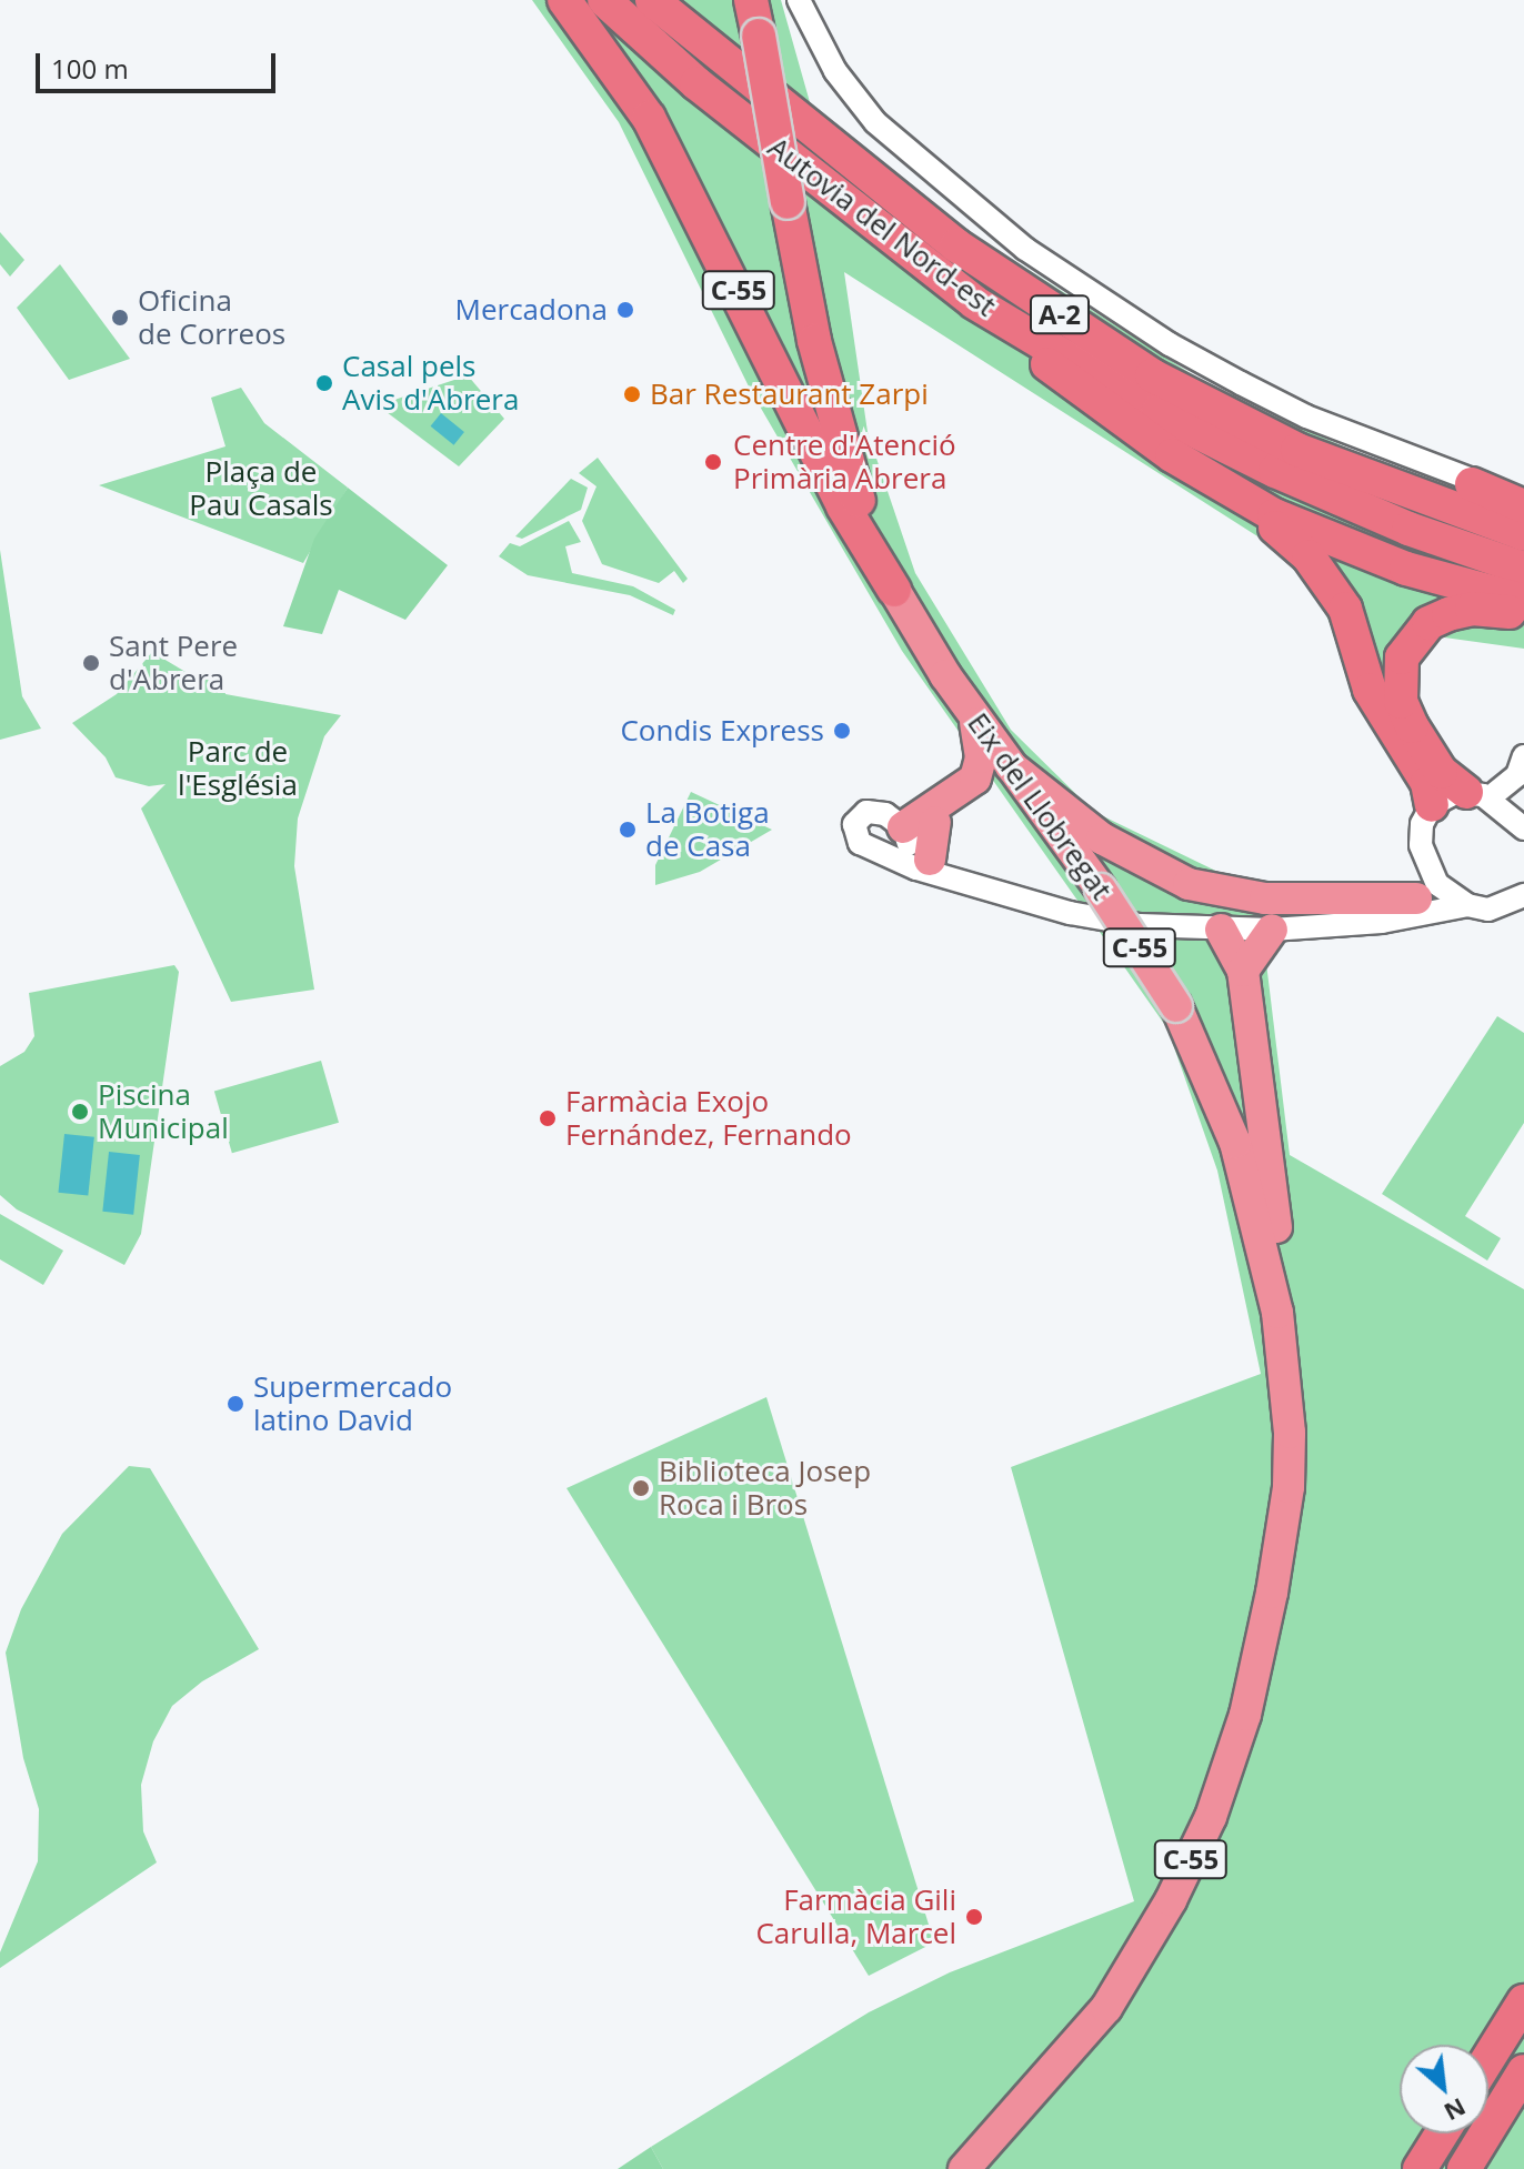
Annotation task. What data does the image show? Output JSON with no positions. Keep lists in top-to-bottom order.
{
  "streets": {
    "highway": [
      "Autovia del Nord-est",
      "C-55",
      "A-2",
      "Eix del Llobregat"
    ]
  },
  "crossings": [
    ["C-55", "Eix del Llobregat"]
  ],
  "parks": ["Plaça de Pau Casals", "Parc de l'Església"],
  "places": [
    "Mercadona",
    "Oficina de Correos",
    "Casal pels Avis d'Abrera",
    "Bar Restaurant Zarpi",
    "Centre d'Atenció Primària Abrera",
    "Sant Pere d'Abrera",
    "Condis Express",
    "La Botiga de Casa",
    "Piscina Municipal",
    "Farmàcia Exojo Fernández, Fernando",
    "Supermercado latino David",
    "Biblioteca Josep Roca i Bros",
    "Farmàcia Gili Carulla, Marcel"
  ],
  "scale_bar": "100 m",
  "north": "bottom right"
}
